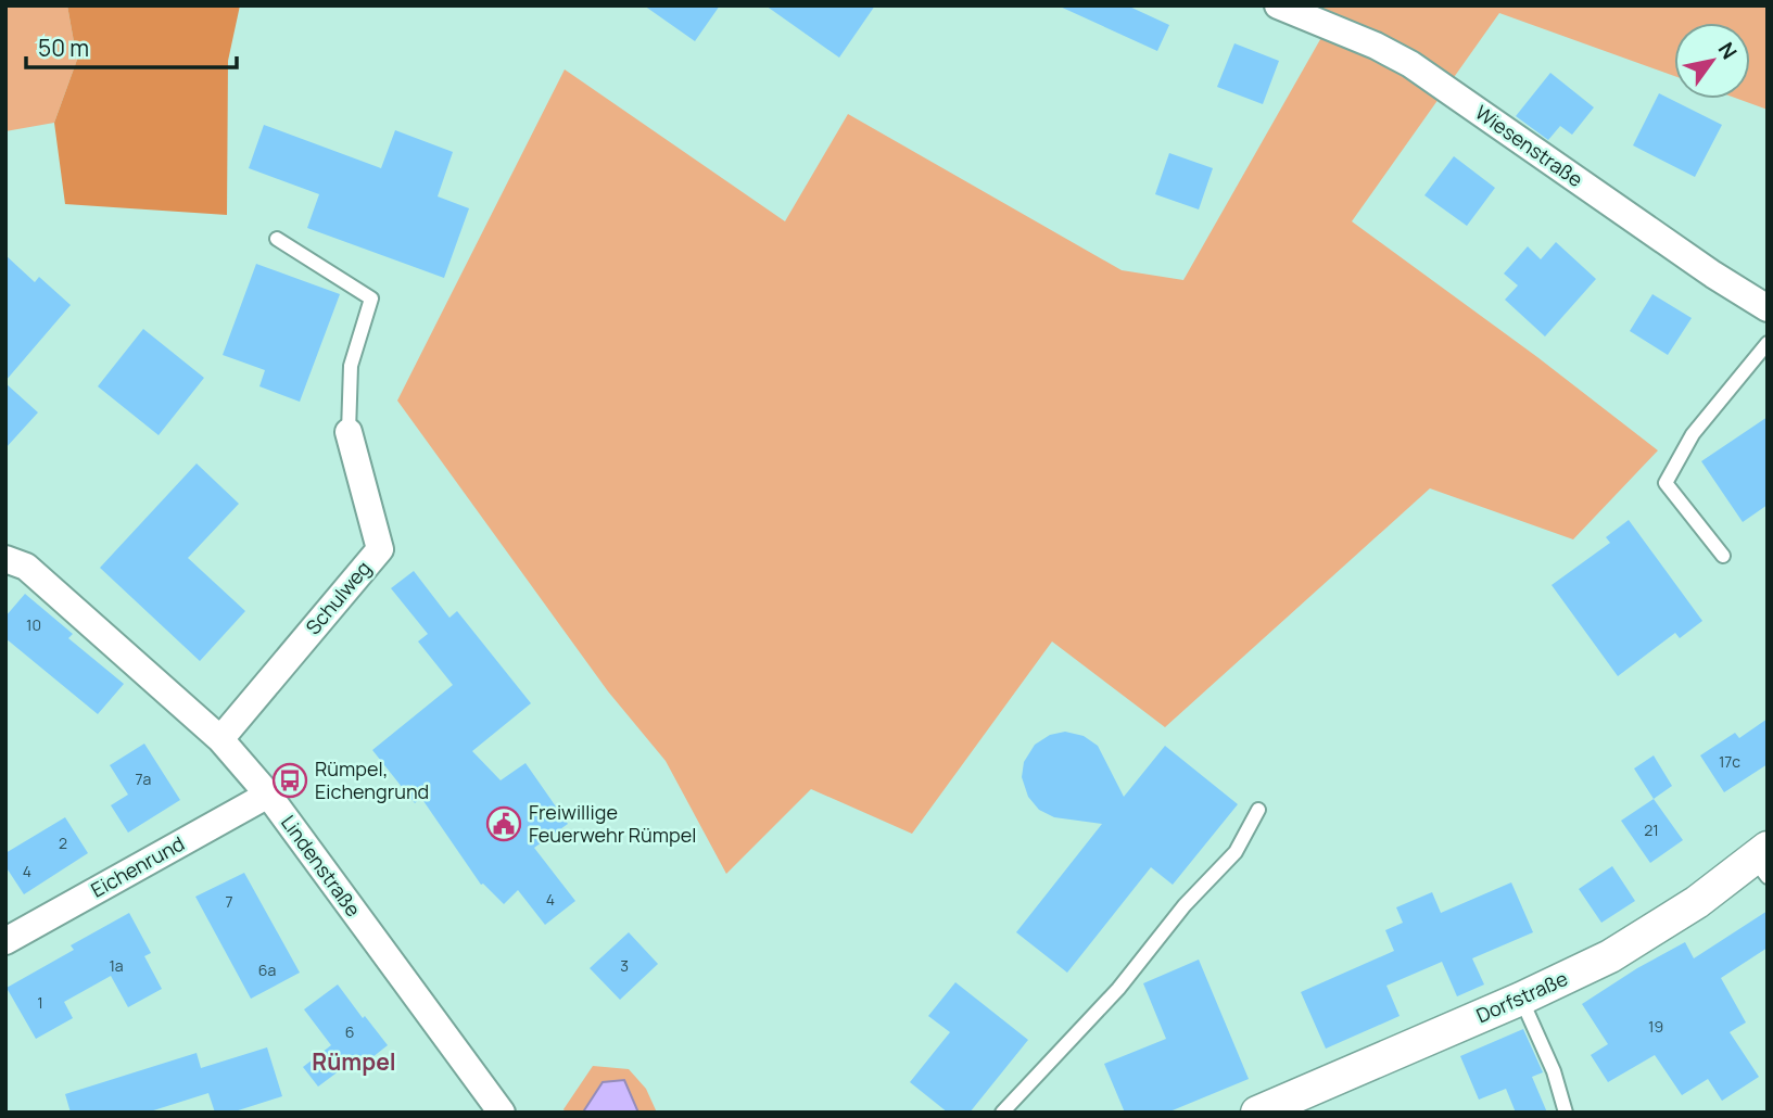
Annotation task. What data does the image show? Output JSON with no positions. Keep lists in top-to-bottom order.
{
  "streets": {
    "street": [
      "Wiesenstraße",
      "Schulweg",
      "Lindenstraße",
      "Eichenrund",
      "Dorfstraße"
    ]
  },
  "crossings": [
    ["Schulweg", "Lindenstraße"],
    ["Lindenstraße", "Eichenrund"]
  ],
  "districts": ["Rümpel"],
  "places": {
    "bus stop": ["Rümpel, Eichengrund"],
    "public building": ["Freiwillige Feuerwehr Rümpel"]
  },
  "house_numbers": [
    "10",
    "17c",
    "7a",
    "21",
    "2",
    "4",
    "4",
    "7",
    "1a",
    "3",
    "6a",
    "1",
    "19",
    "6"
  ],
  "scale_bar": "50 m",
  "north": "top right"
}
